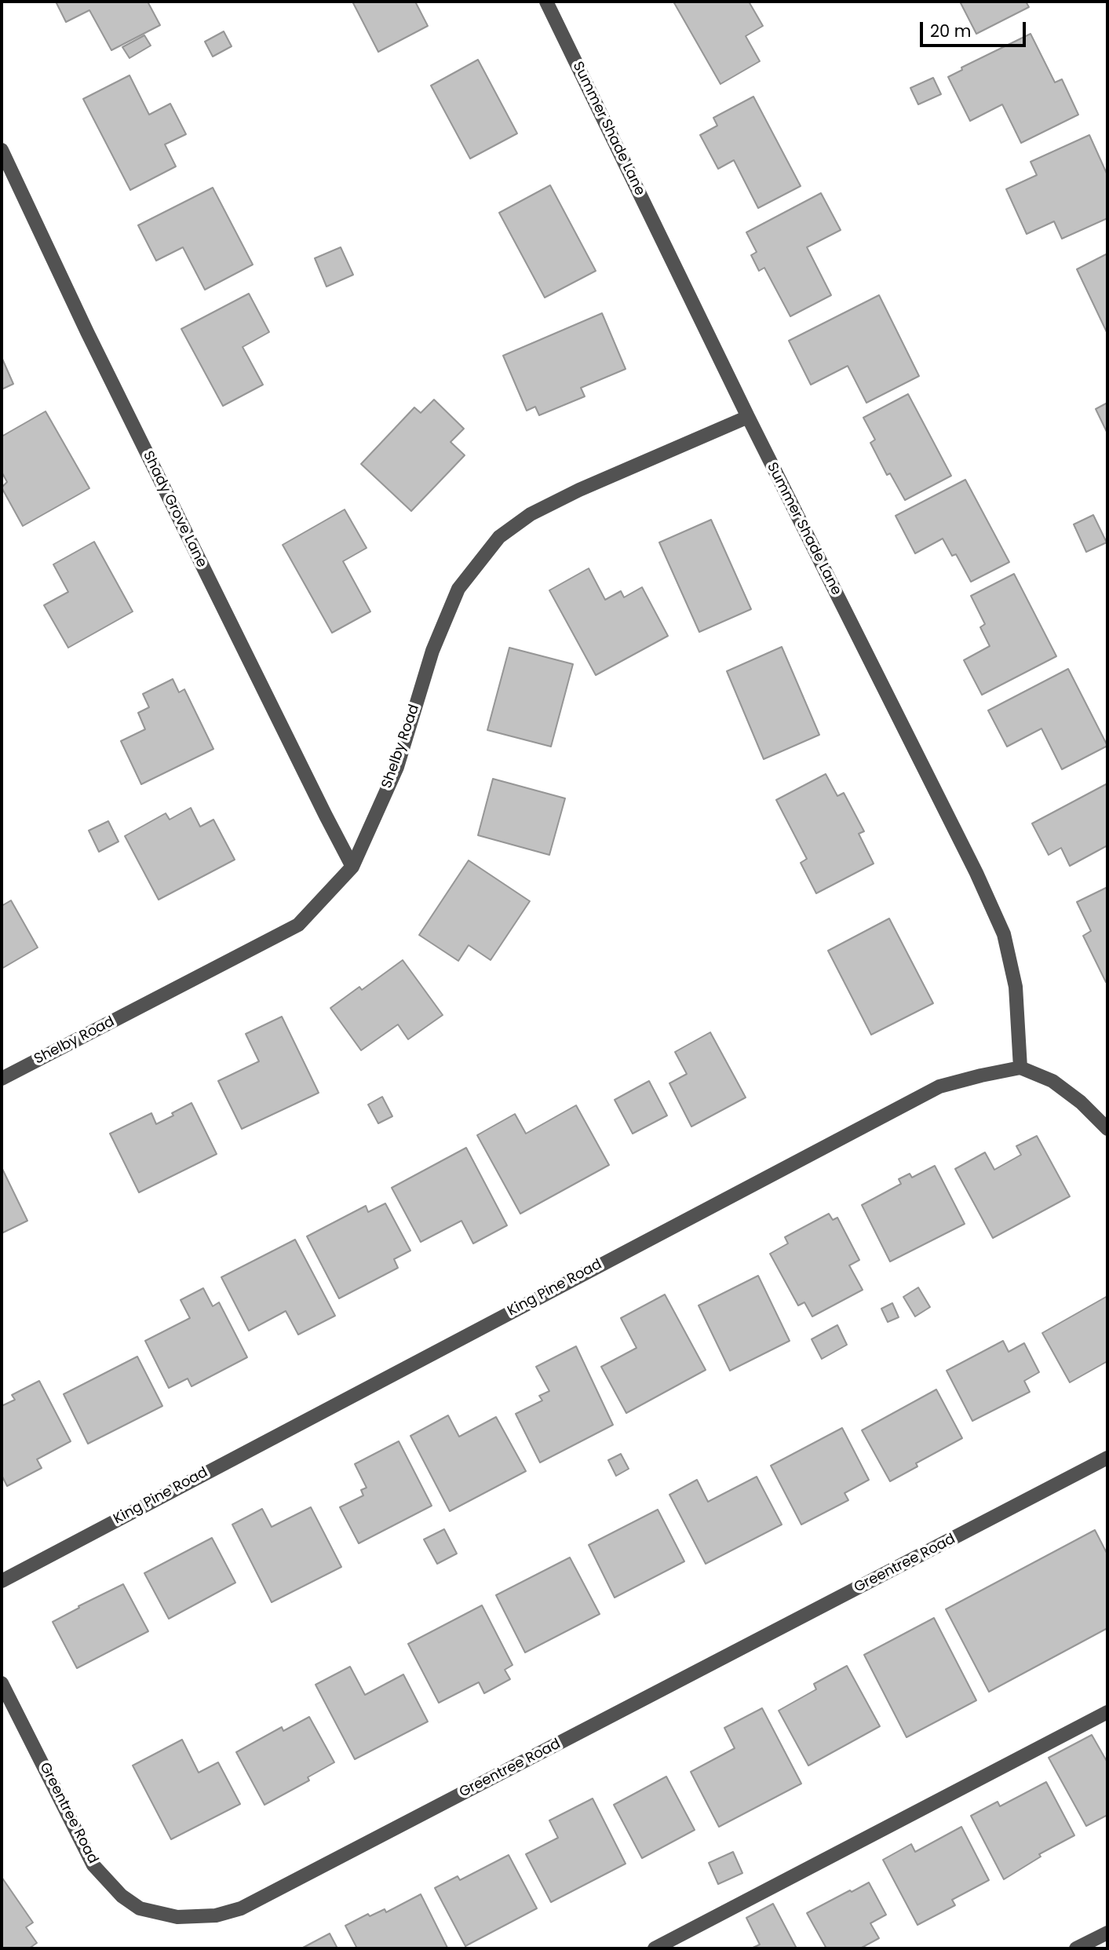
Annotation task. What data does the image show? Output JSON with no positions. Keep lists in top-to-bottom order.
{
  "streets": {
    "street": [
      "Summer Shade Lane",
      "Shady Grove Lane",
      "Shelby Road",
      "King Pine Road",
      "Greentree Road"
    ]
  },
  "crossings": [
    ["Summer Shade Lane", "Shelby Road"],
    ["Summer Shade Lane", "King Pine Road"],
    ["Shady Grove Lane", "Shelby Road"]
  ],
  "scale_bar": "20 m"
}
